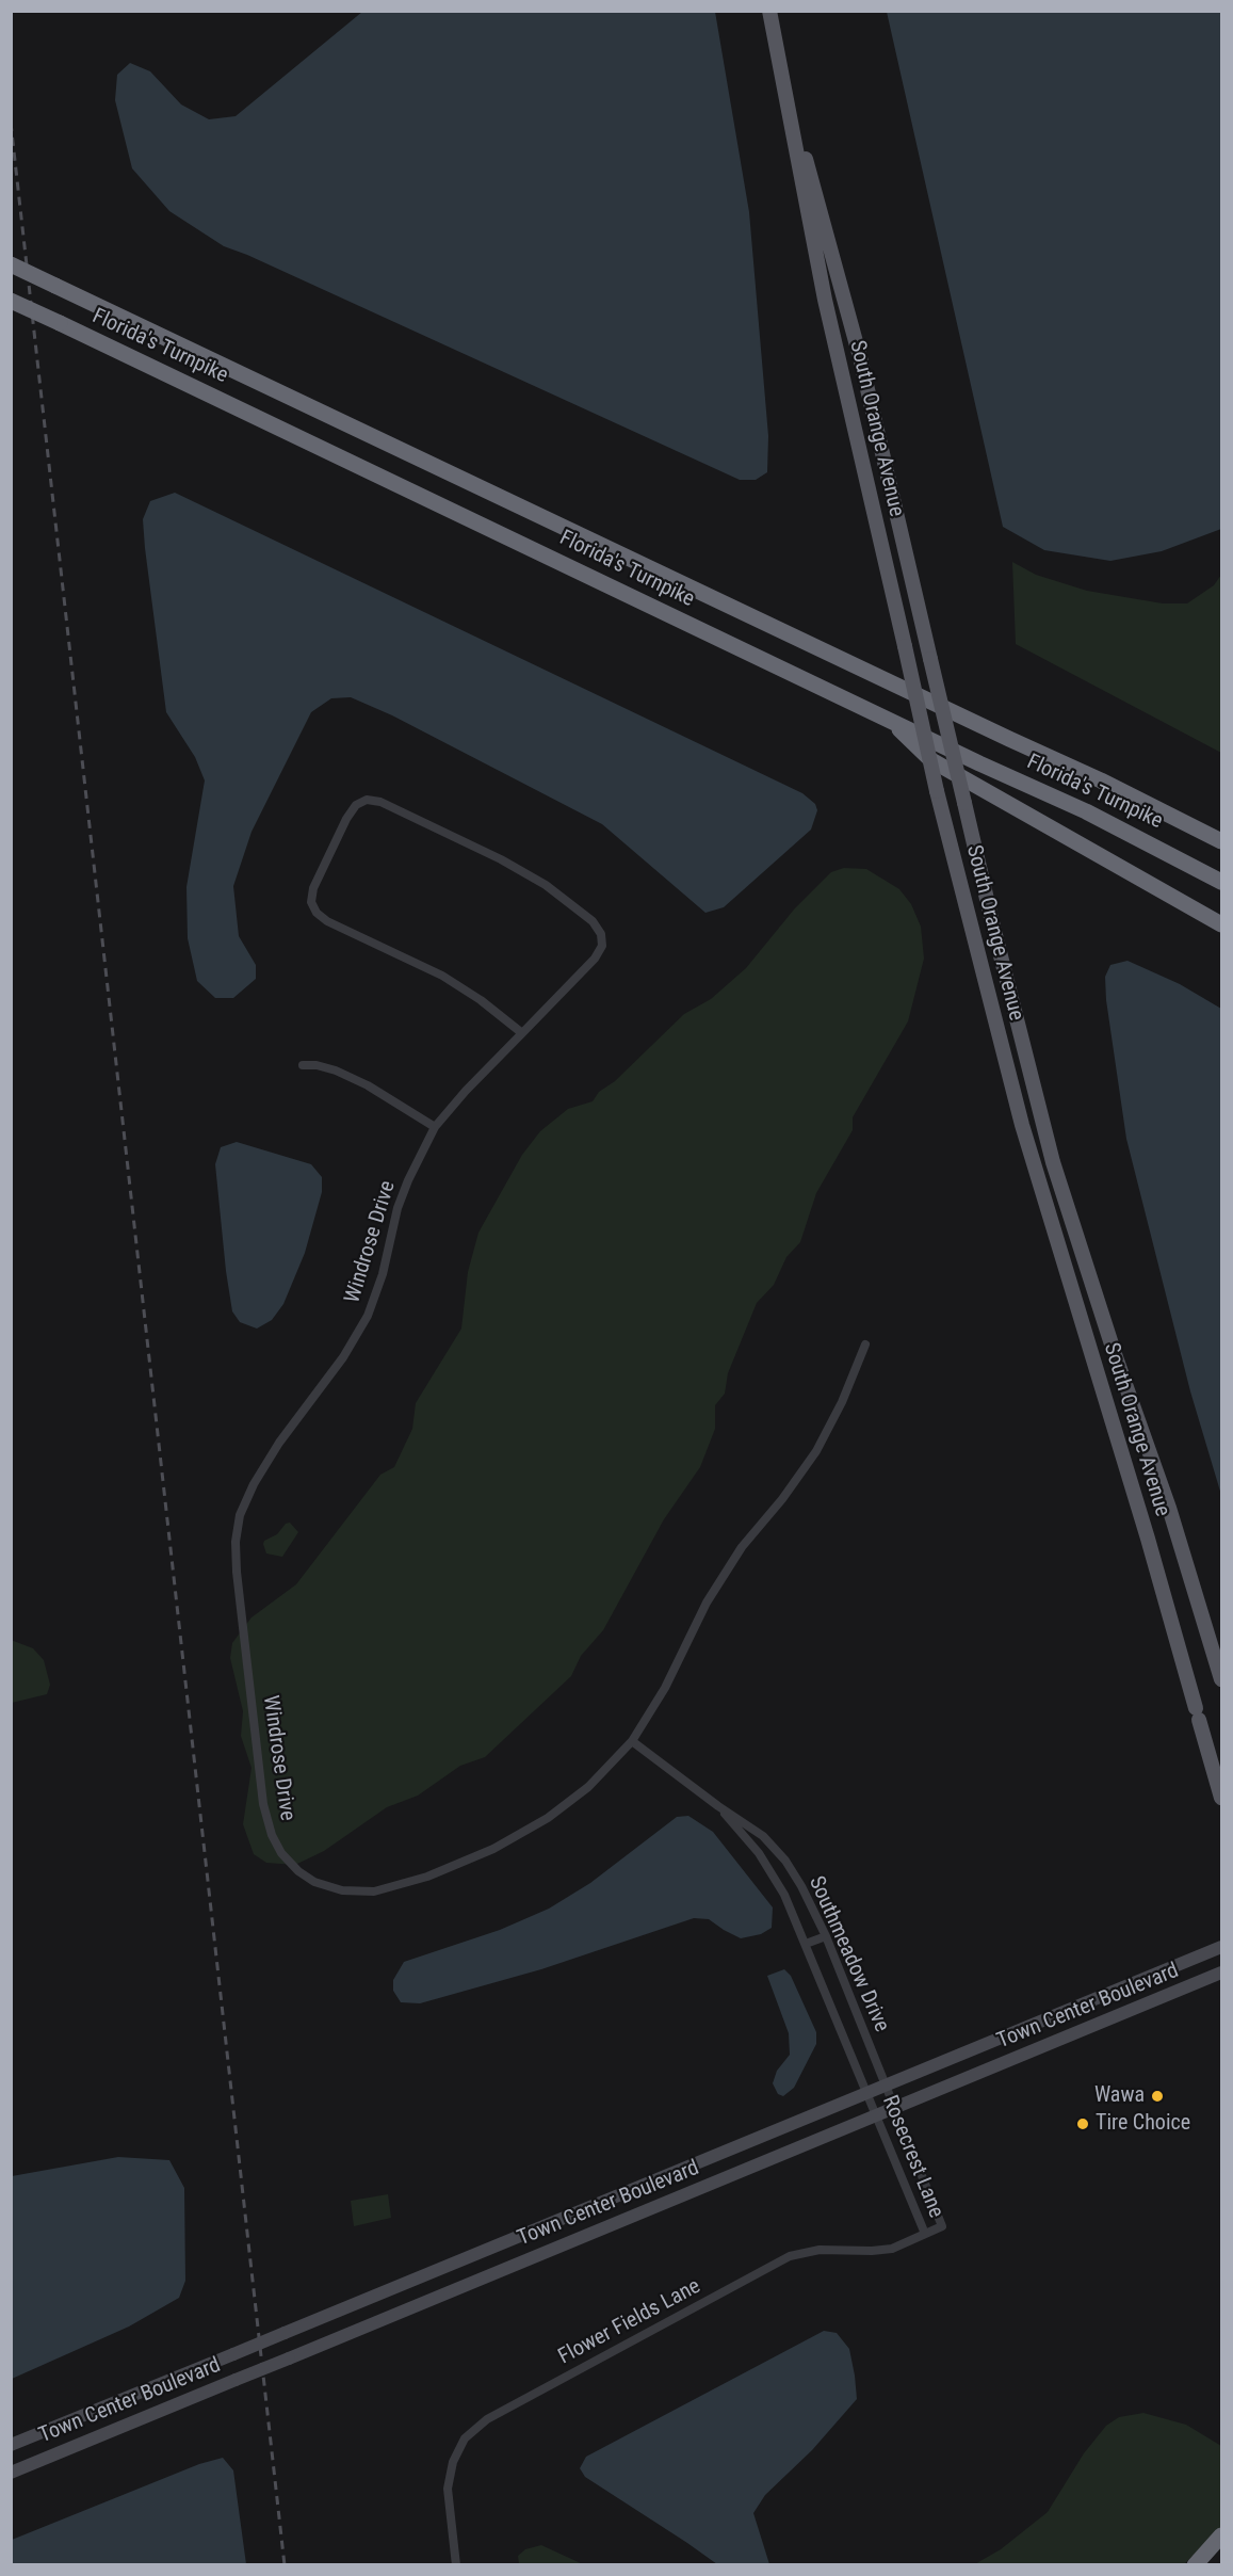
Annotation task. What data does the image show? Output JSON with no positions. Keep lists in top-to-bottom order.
{
  "streets": {
    "highway": ["Florida's Turnpike"],
    "main road": ["South Orange Avenue", "Town Center Boulevard"],
    "street": [
      "Windrose Drive",
      "Southmeadow Drive",
      "Rosecrest Lane",
      "Flower Fields Lane"
    ]
  },
  "crossings": [
    ["Windrose Drive", "Southmeadow Drive"],
    ["Southmeadow Drive", "Town Center Boulevard"],
    ["Southmeadow Drive", "Rosecrest Lane"],
    ["Town Center Boulevard", "Rosecrest Lane"],
    ["Rosecrest Lane", "Flower Fields Lane"]
  ],
  "places": ["Wawa", "Tire Choice"]
}
